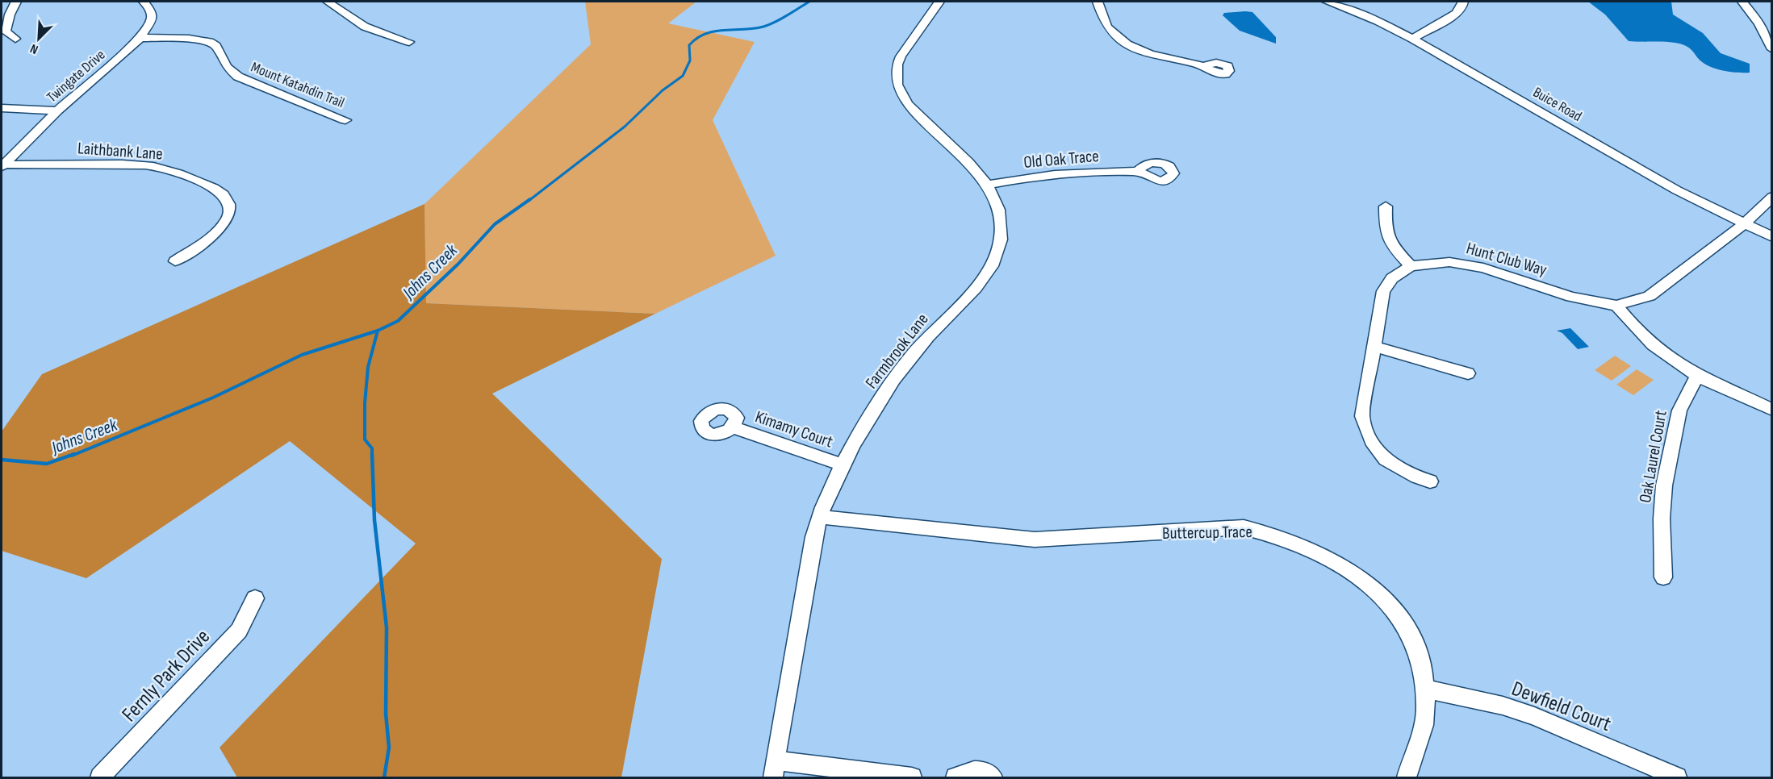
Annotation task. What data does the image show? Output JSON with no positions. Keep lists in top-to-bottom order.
{
  "streets": {
    "street": [
      "Twingate Drive",
      "Mount Katahdin Trail",
      "Buice Road",
      "Laithbank Lane",
      "Old Oak Trace",
      "Hunt Club Way",
      "Farmbrook Lane",
      "Kimamy Court",
      "Oak Laurel Court",
      "Buttercup Trace",
      "Fernly Park Drive",
      "Dewfield Court"
    ]
  },
  "crossings": [
    ["Twingate Drive", "Mount Katahdin Trail"],
    ["Twingate Drive", "Laithbank Lane"],
    ["Buice Road", "Hunt Club Way"],
    ["Old Oak Trace", "Farmbrook Lane"],
    ["Farmbrook Lane", "Kimamy Court"],
    ["Farmbrook Lane", "Buttercup Trace"],
    ["Buttercup Trace", "Dewfield Court"]
  ],
  "water": ["Johns Creek"],
  "north": "bottom left"
}
